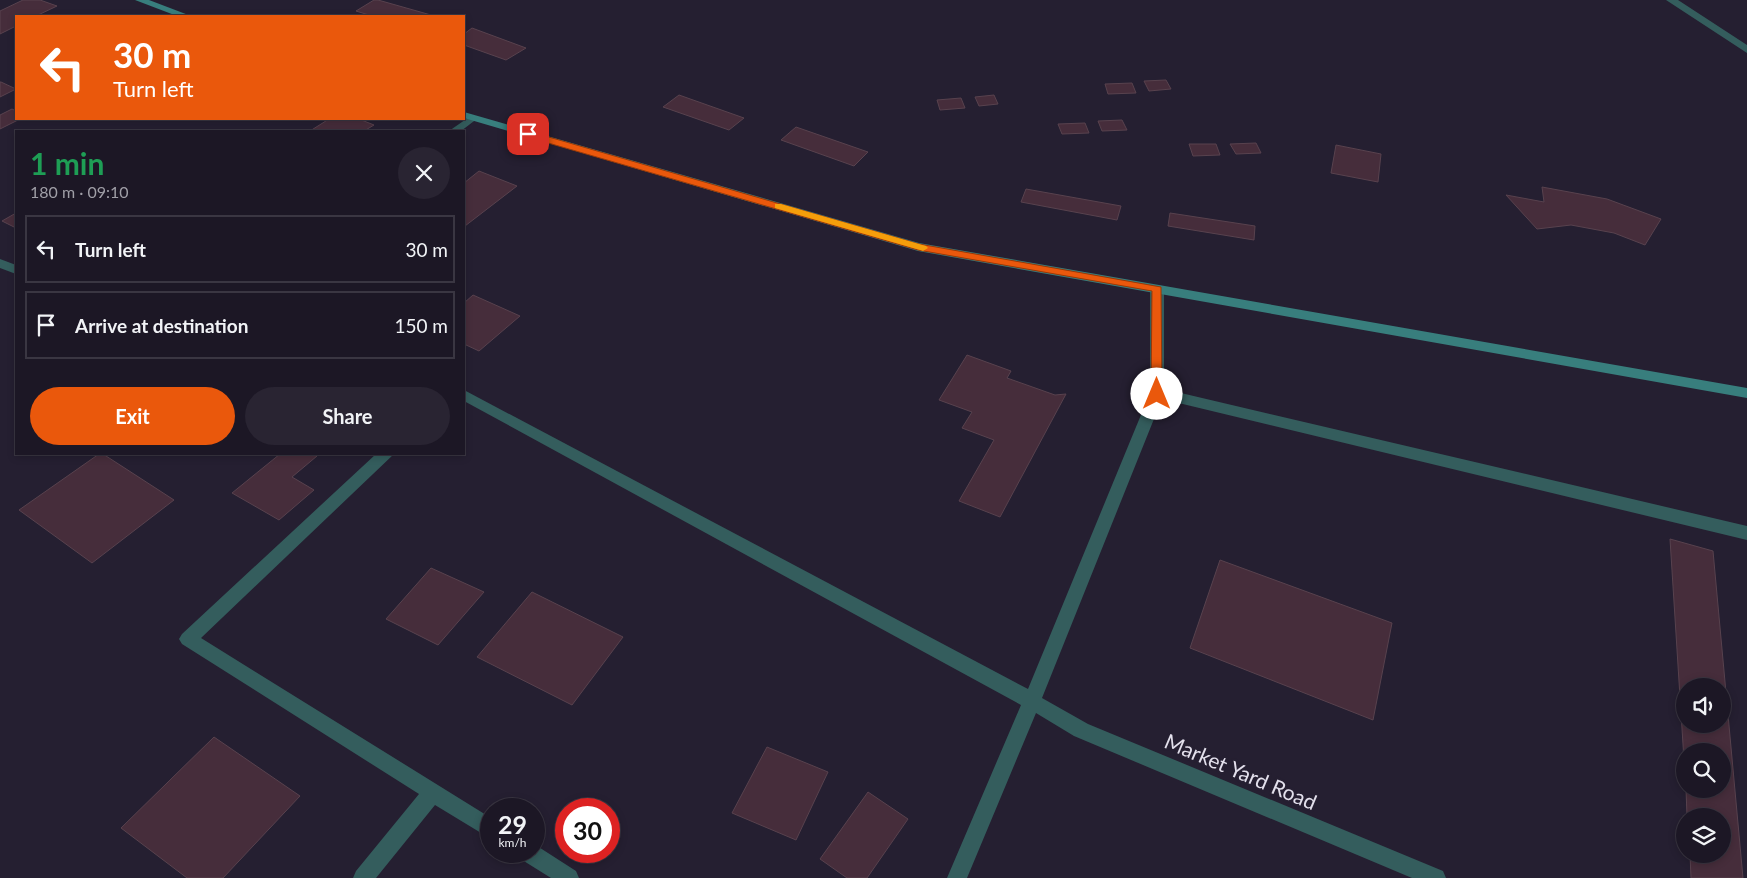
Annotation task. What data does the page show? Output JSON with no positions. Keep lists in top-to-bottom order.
{
  "streets": {
    "street": ["Market Yard Road"]
  },
  "page": {
    "turn": ["30 m", "Turn left"],
    "heading": ["1 min", "180 m · 09:10"],
    "list": [
      {
        "name": "Turn left",
        "value": "30 m"
      },
      {
        "name": "Arrive at destination",
        "value": "150 m"
      }
    ],
    "buttons": ["Exit", "Share"],
    "speed": "29 km/h",
    "limit": "30"
  }
}
